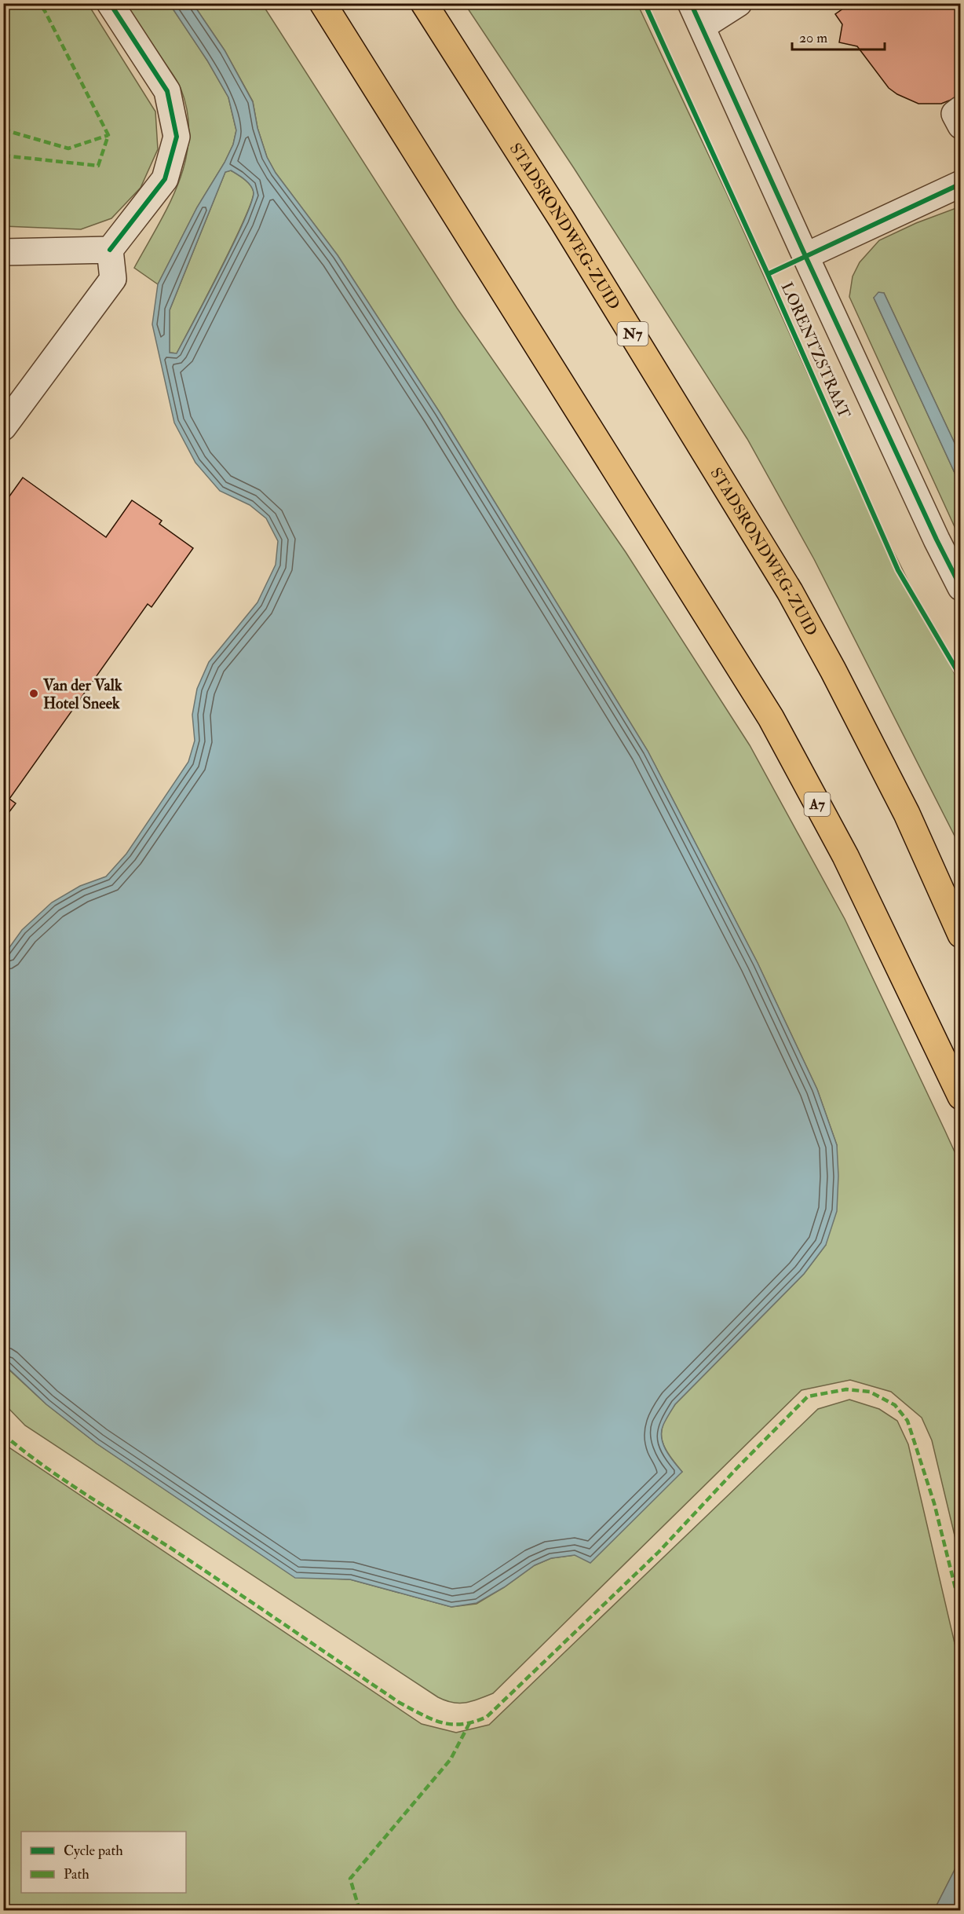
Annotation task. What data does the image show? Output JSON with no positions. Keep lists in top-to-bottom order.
{
  "streets": {
    "highway": ["STADSRONDWEG-ZUID", "N7", "A7"],
    "street": ["LORENTZSTRAAT"]
  },
  "places": ["Van der Valk Hotel Sneek"],
  "legend": ["Cycle path", "Path"],
  "scale_bar": "20 m"
}
